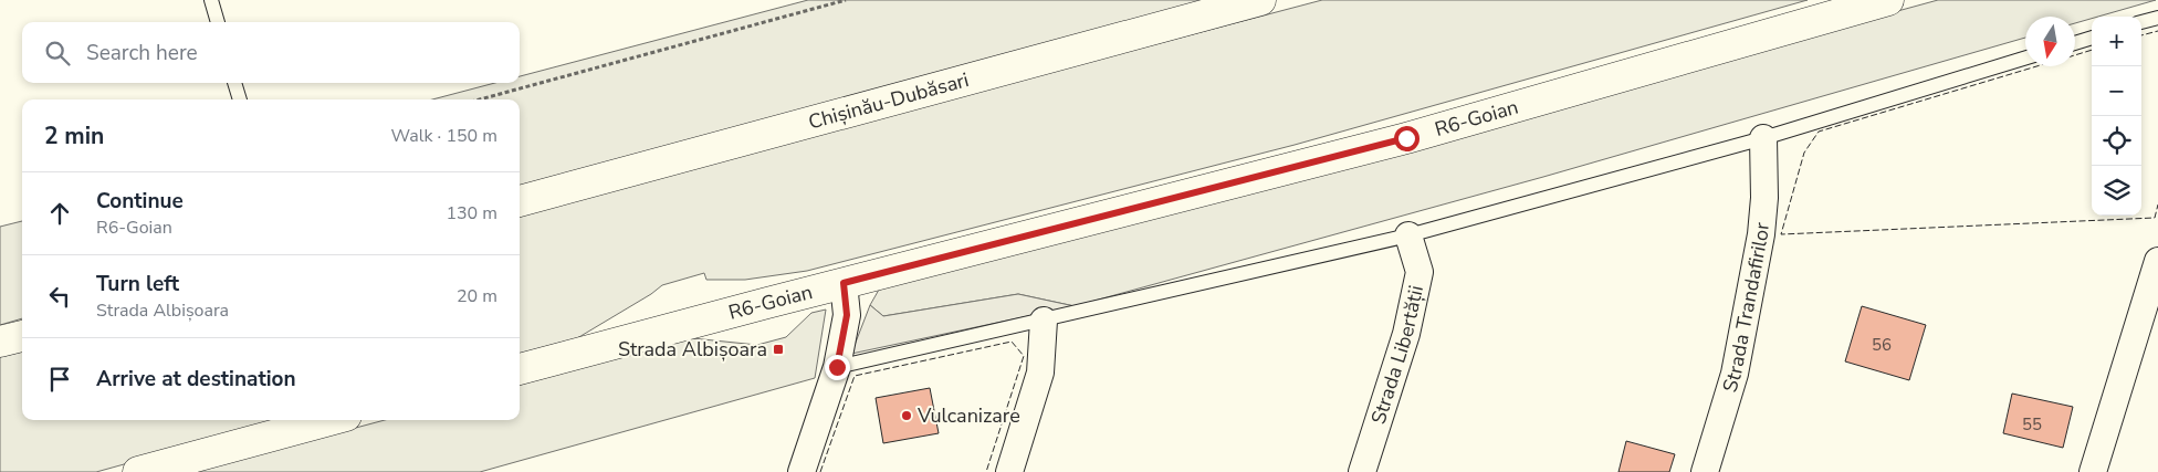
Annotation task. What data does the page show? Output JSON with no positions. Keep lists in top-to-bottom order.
{
  "streets": {
    "main road": ["Chișinău-Dubăsari", "R6-Goian"],
    "street": ["Strada Trandafirilor", "Strada Libertății"]
  },
  "places": {
    "transit": ["Strada Albișoara"],
    "other": ["Vulcanizare"]
  },
  "house_numbers": ["56", "55"],
  "north": "bottom",
  "page": {
    "map_buttons": ["+", "−"],
    "search": "Search here",
    "heading": ["2 min", "Walk · 150 m"],
    "list": [
      ["Continue", "R6-Goian", "130 m"],
      ["Turn left", "Strada Albișoara", "20 m"],
      "Arrive at destination"
    ]
  }
}
